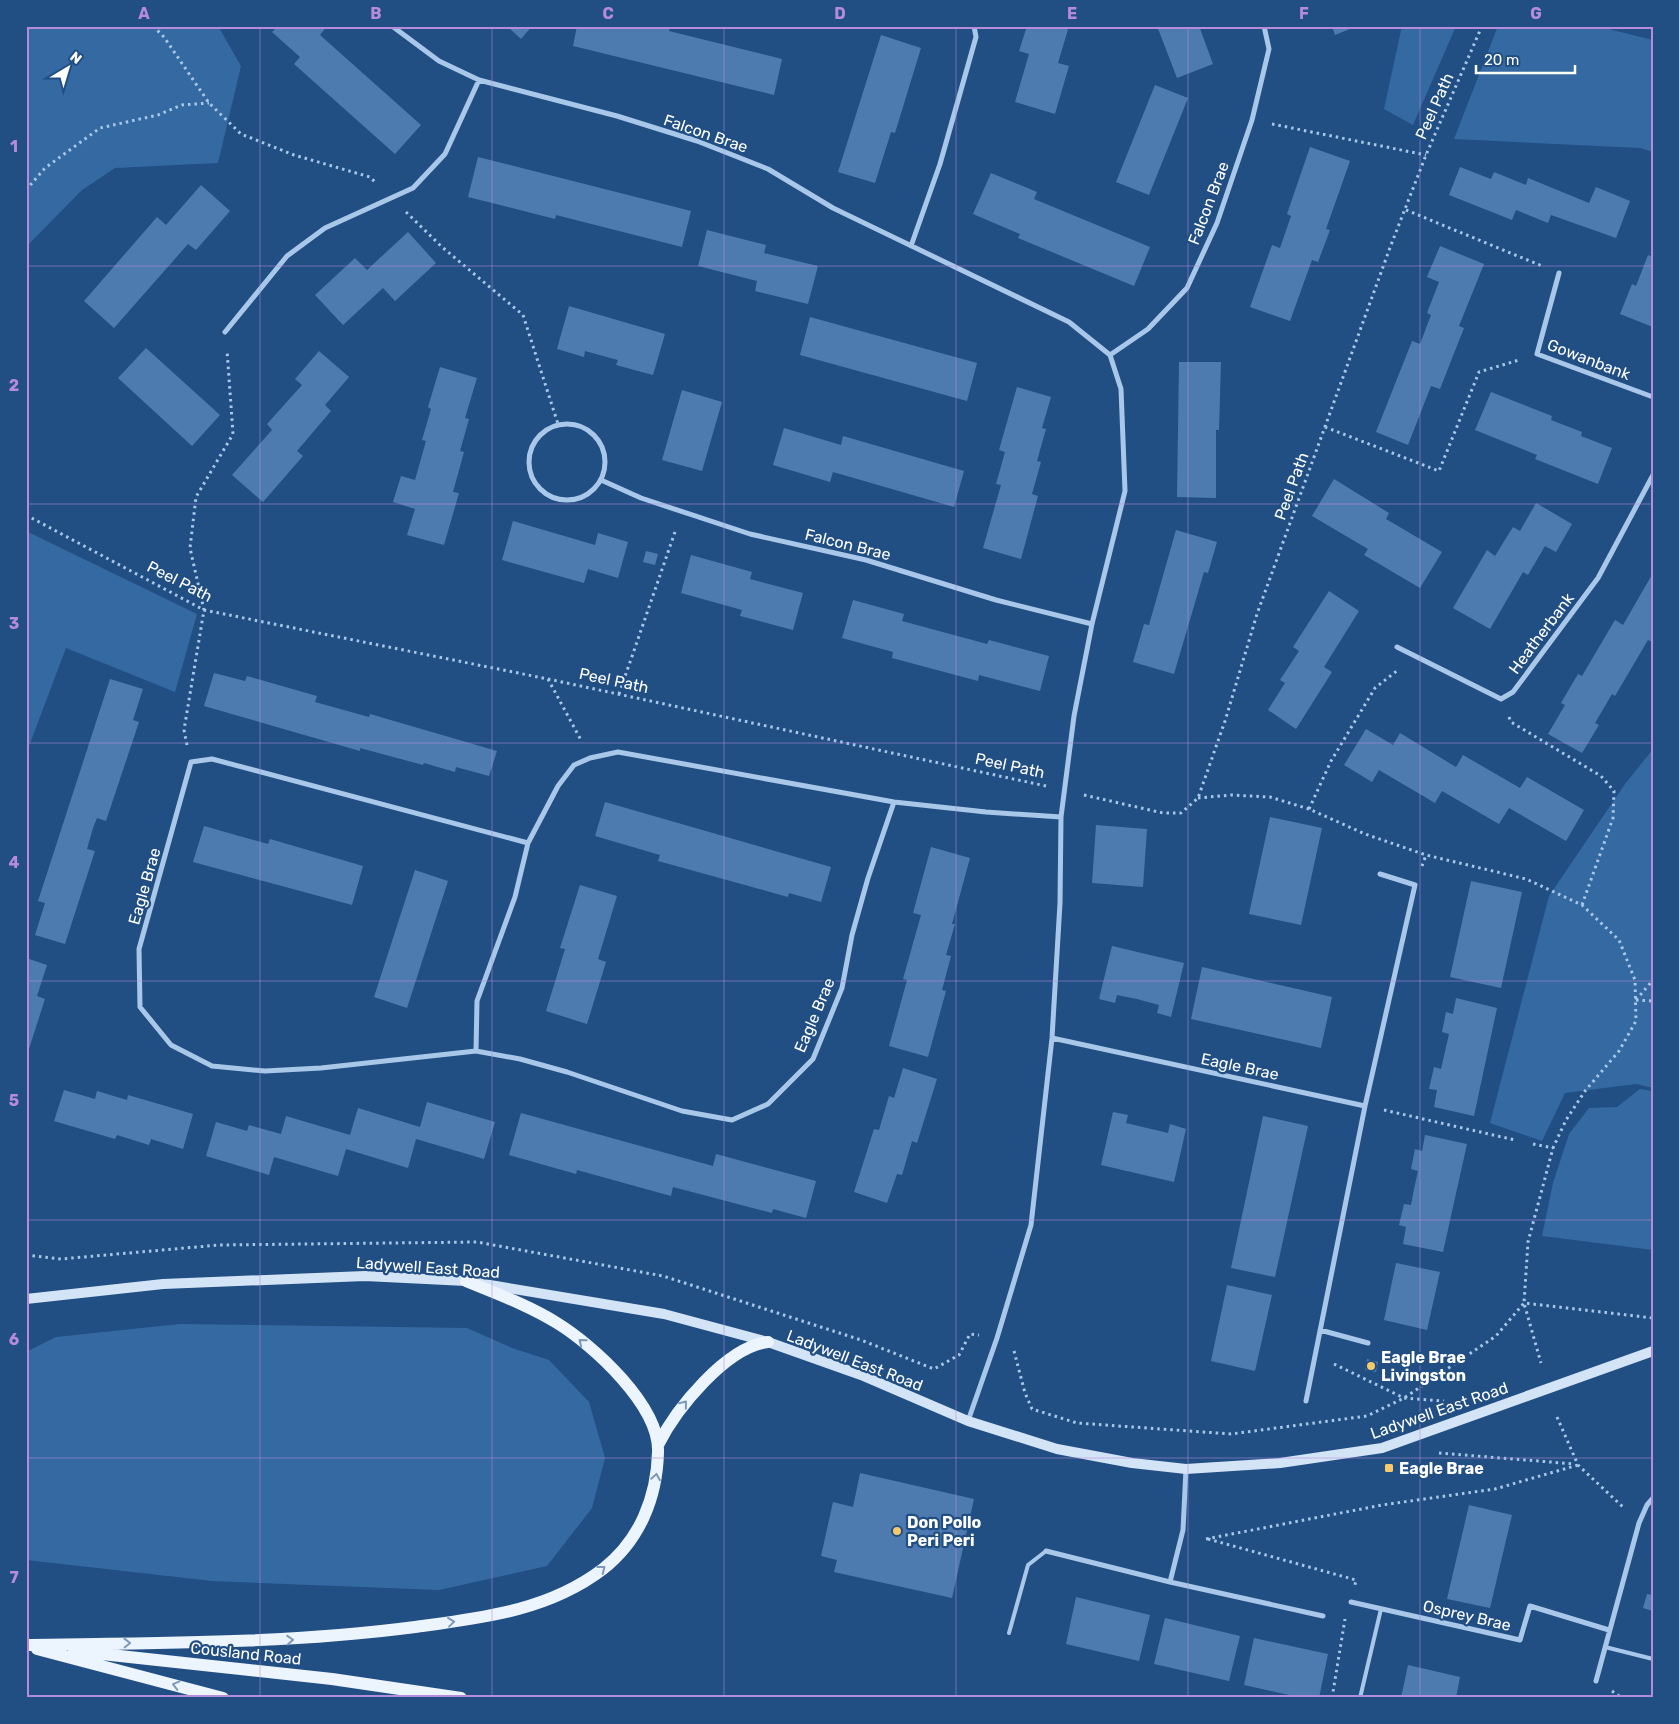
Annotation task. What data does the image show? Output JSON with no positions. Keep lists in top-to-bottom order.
{
  "streets": {
    "main road": ["Cousland Road"],
    "street": [
      "Falcon Brae",
      "Gowanbank",
      "Heatherbank",
      "Eagle Brae",
      "Ladywell East Road",
      "Osprey Brae"
    ],
    "path": ["Peel Path"]
  },
  "places": {
    "other": ["Eagle Brae Livingston", "Don Pollo Peri Peri"],
    "transit": ["Eagle Brae"]
  },
  "scale_bar": "20 m",
  "north": "top right",
  "grid": {
    "columns": [
      "A",
      "B",
      "C",
      "D",
      "E",
      "F",
      "G"
    ],
    "rows": [
      "1",
      "2",
      "3",
      "4",
      "5",
      "6",
      "7"
    ]
  }
}
